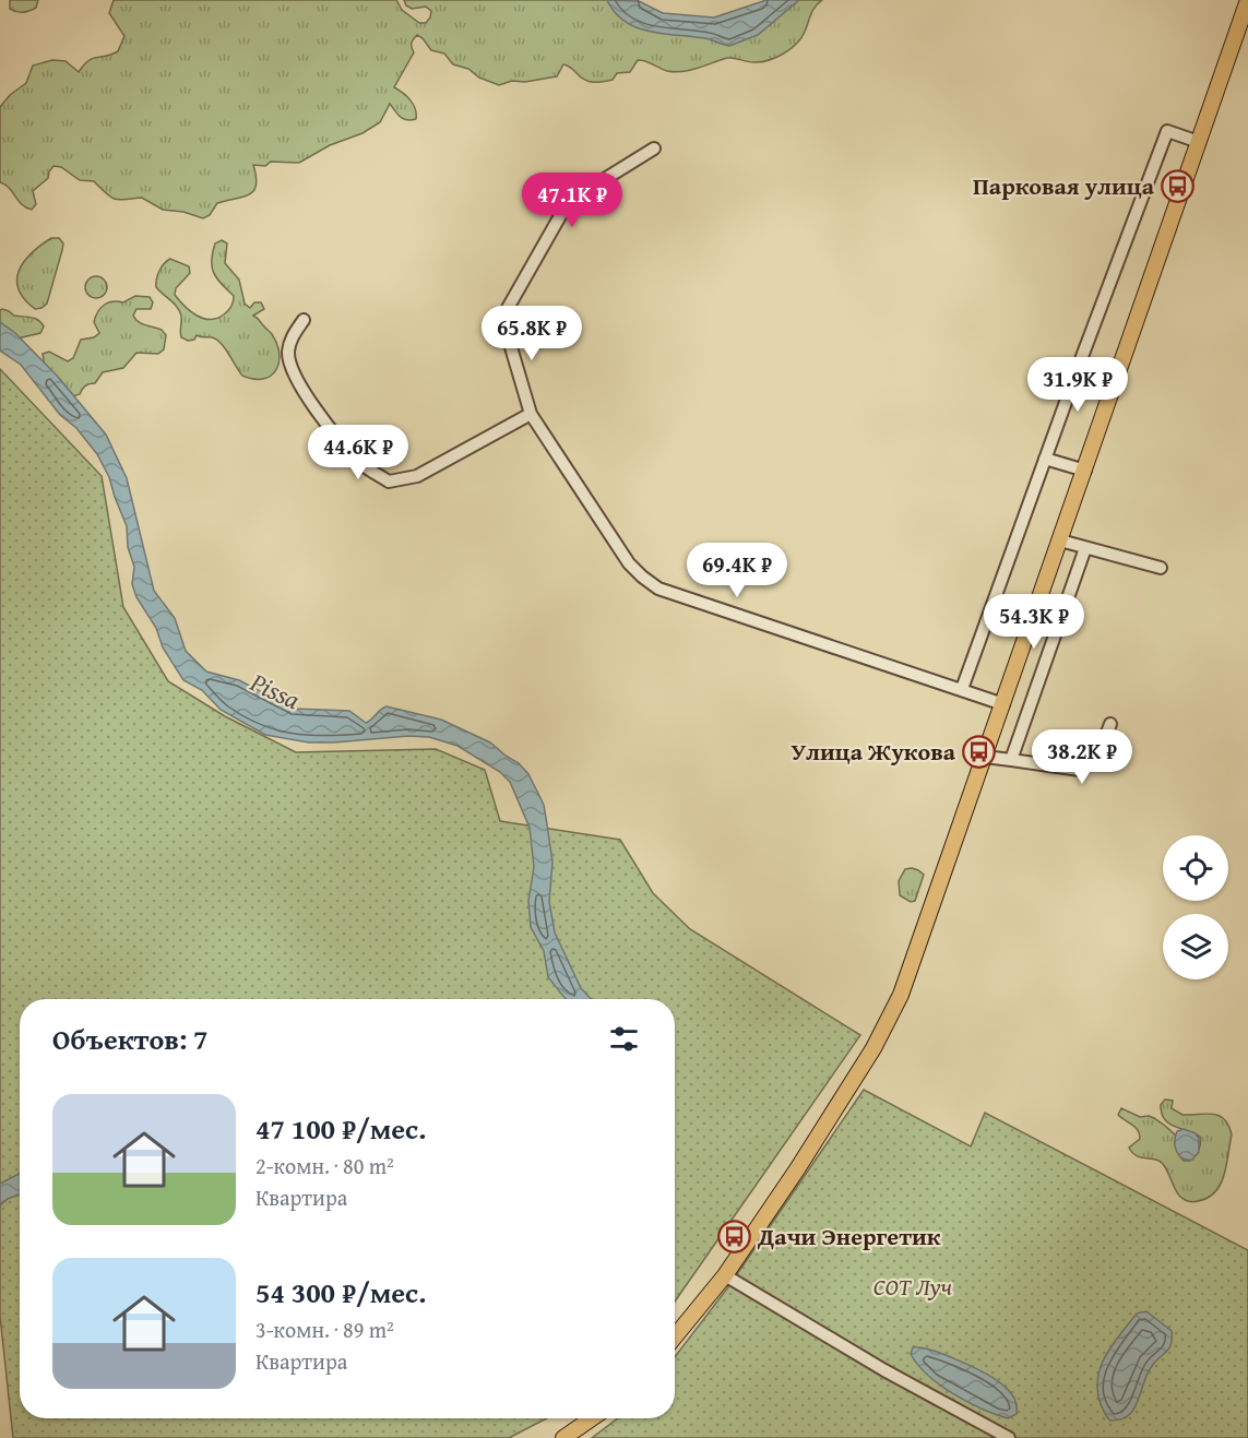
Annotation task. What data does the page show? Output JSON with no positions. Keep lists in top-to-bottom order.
{
  "water": ["Pissa"],
  "parks": ["СОТ Луч"],
  "places": {
    "bus stop": ["Парковая улица", "Улица Жукова", "Дачи Энергетик"]
  },
  "page": {
    "price": [
      "47.1K ₽",
      "65.8K ₽",
      "31.9K ₽",
      "44.6K ₽",
      "69.4K ₽",
      "54.3K ₽",
      "38.2K ₽"
    ],
    "heading": "Объектов: 7",
    "list": [
      {
        "name": "47 100 ₽/мес.",
        "note": "2-комн. · 80 m² · Квартира"
      },
      {
        "name": "54 300 ₽/мес.",
        "note": "3-комн. · 89 m² · Квартира"
      }
    ]
  }
}
